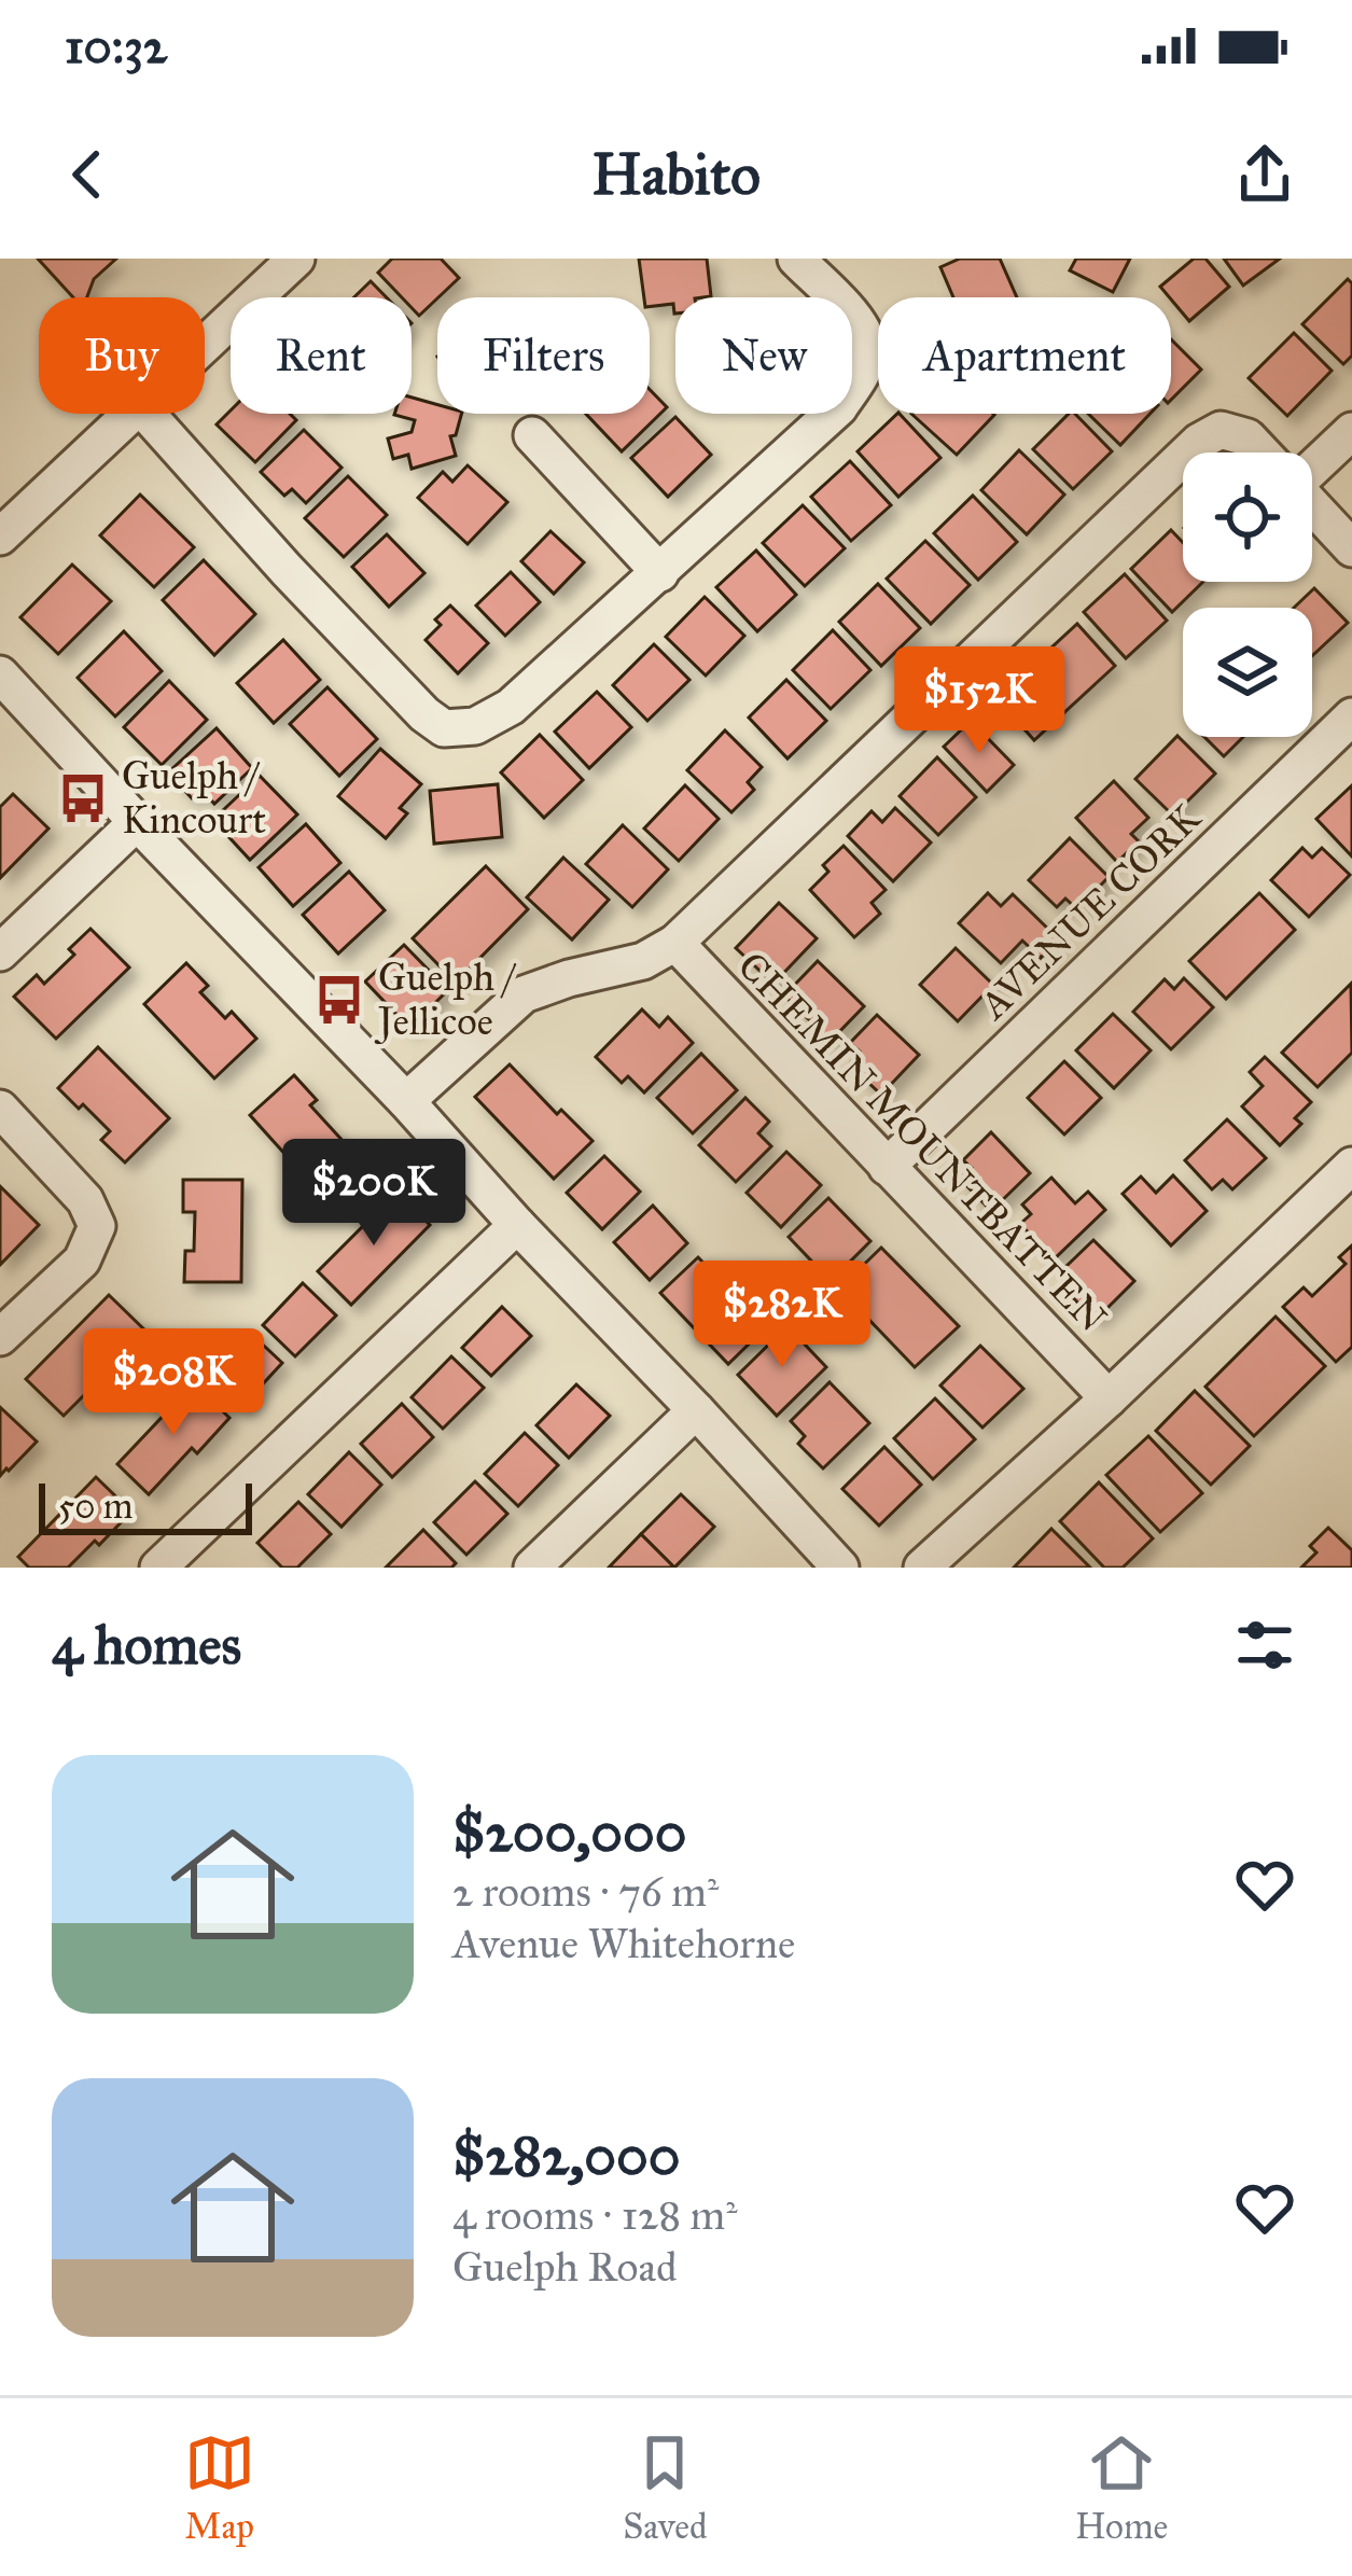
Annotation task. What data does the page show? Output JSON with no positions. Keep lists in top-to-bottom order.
{
  "streets": {
    "street": ["AVENUE CORK", "CHEMIN MOUNTBATTEN"]
  },
  "crossings": [
    ["AVENUE CORK", "CHEMIN MOUNTBATTEN"]
  ],
  "places": {
    "bus stop": ["Guelph / Kincourt", "Guelph / Jellicoe"]
  },
  "scale_bar": "50 m",
  "page": {
    "status": "10:32",
    "header": "Habito",
    "chip": [
      "Buy",
      "Rent",
      "Filters",
      "New",
      "Apartment"
    ],
    "price": [
      "$152K",
      "$200K",
      "$282K",
      "$208K"
    ],
    "scale": "50 m",
    "heading": "4 homes",
    "list": [
      {
        "name": "$200,000",
        "note": "2 rooms · 76 m² · Avenue Whitehorne"
      },
      {
        "name": "$282,000",
        "note": "4 rooms · 128 m² · Guelph Road"
      }
    ],
    "tabs": ["Map", "Saved", "Home"]
  }
}
